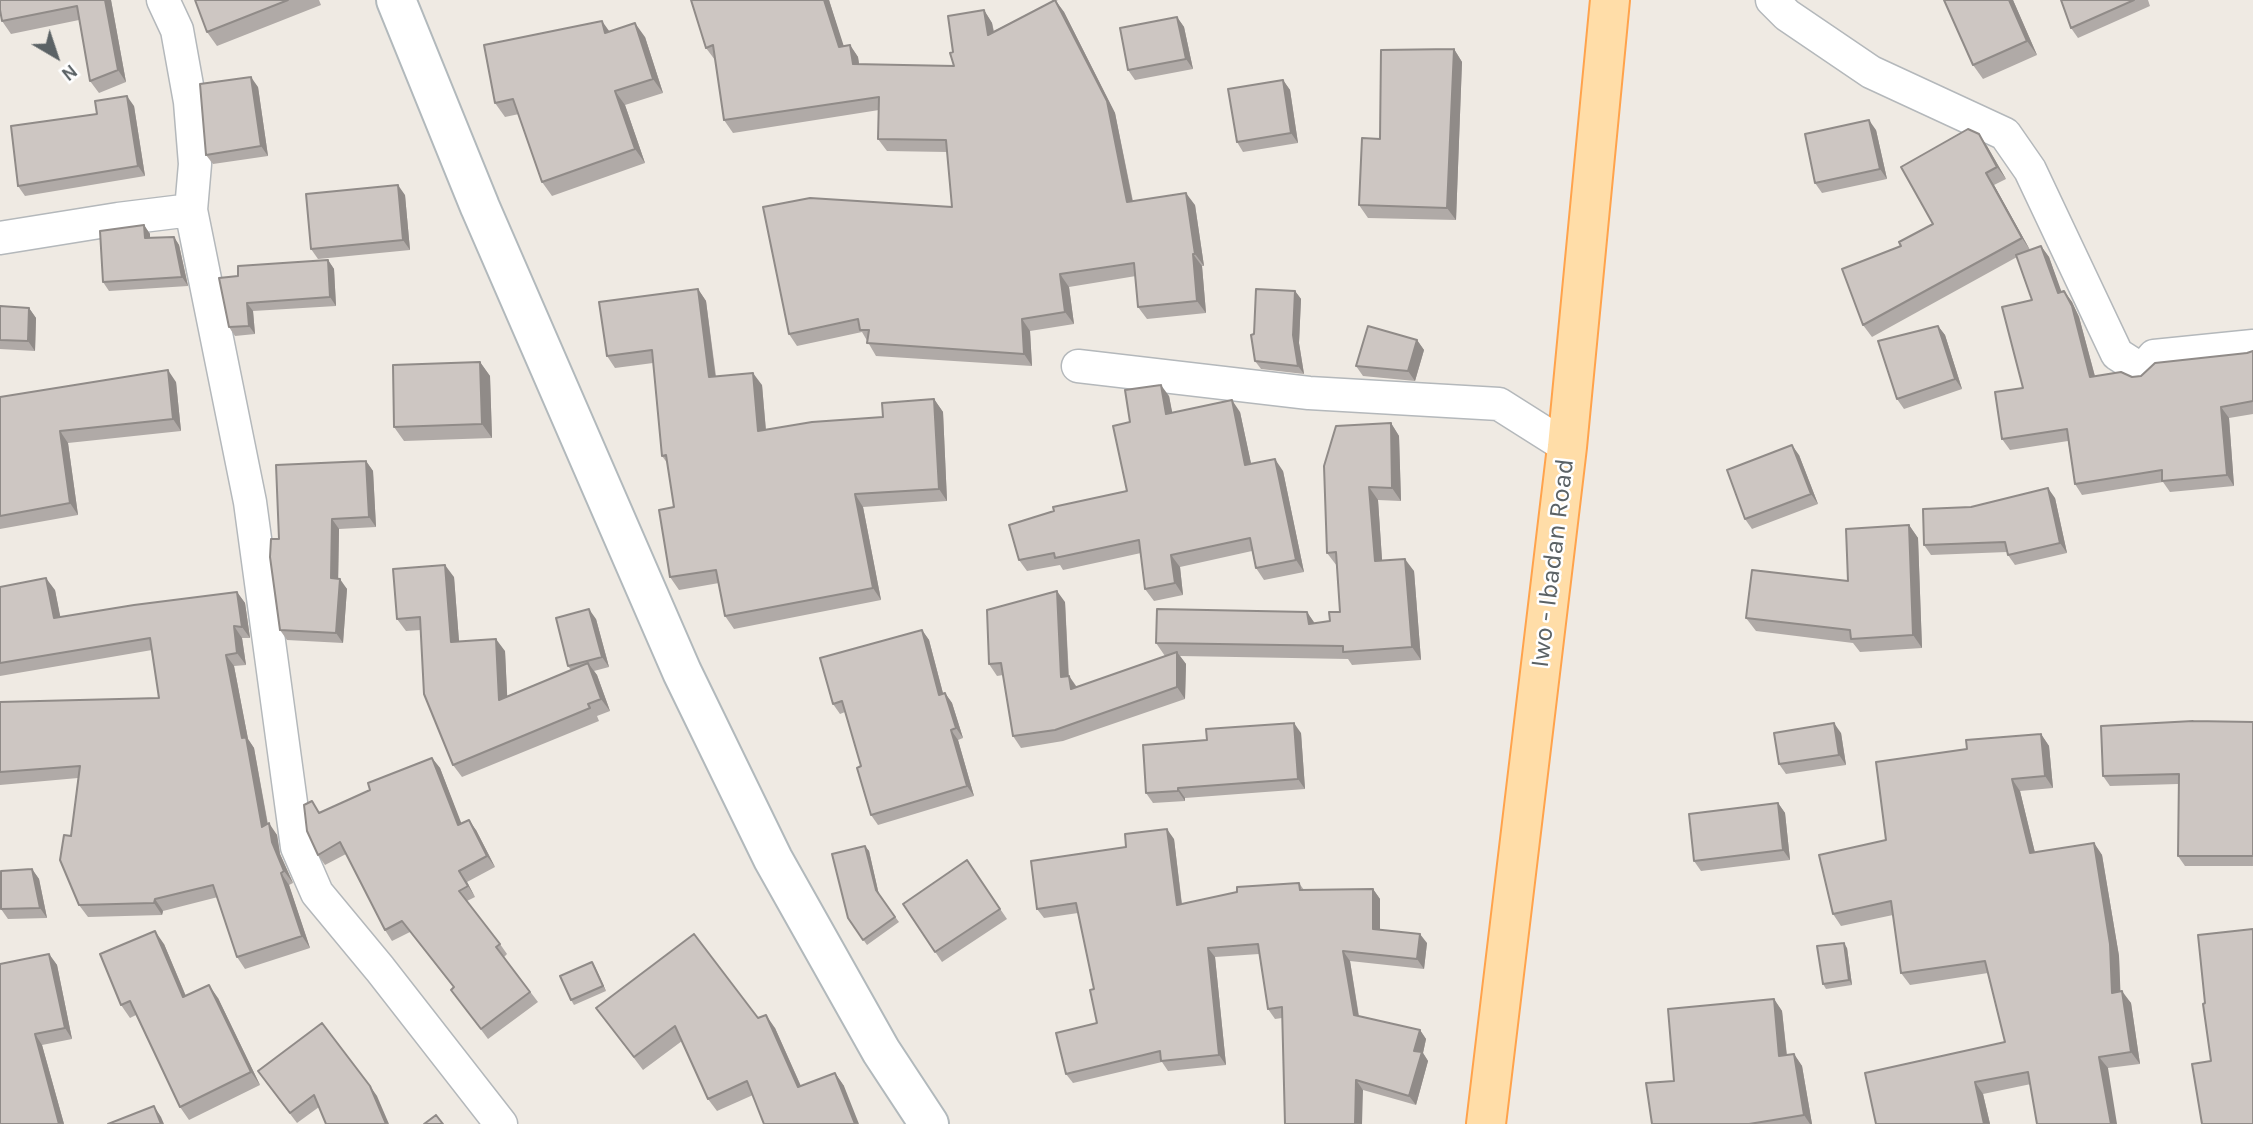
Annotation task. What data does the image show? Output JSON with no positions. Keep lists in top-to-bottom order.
{
  "streets": {
    "main road": ["Iwo - Ibadan Road"]
  },
  "north": "bottom right"
}
